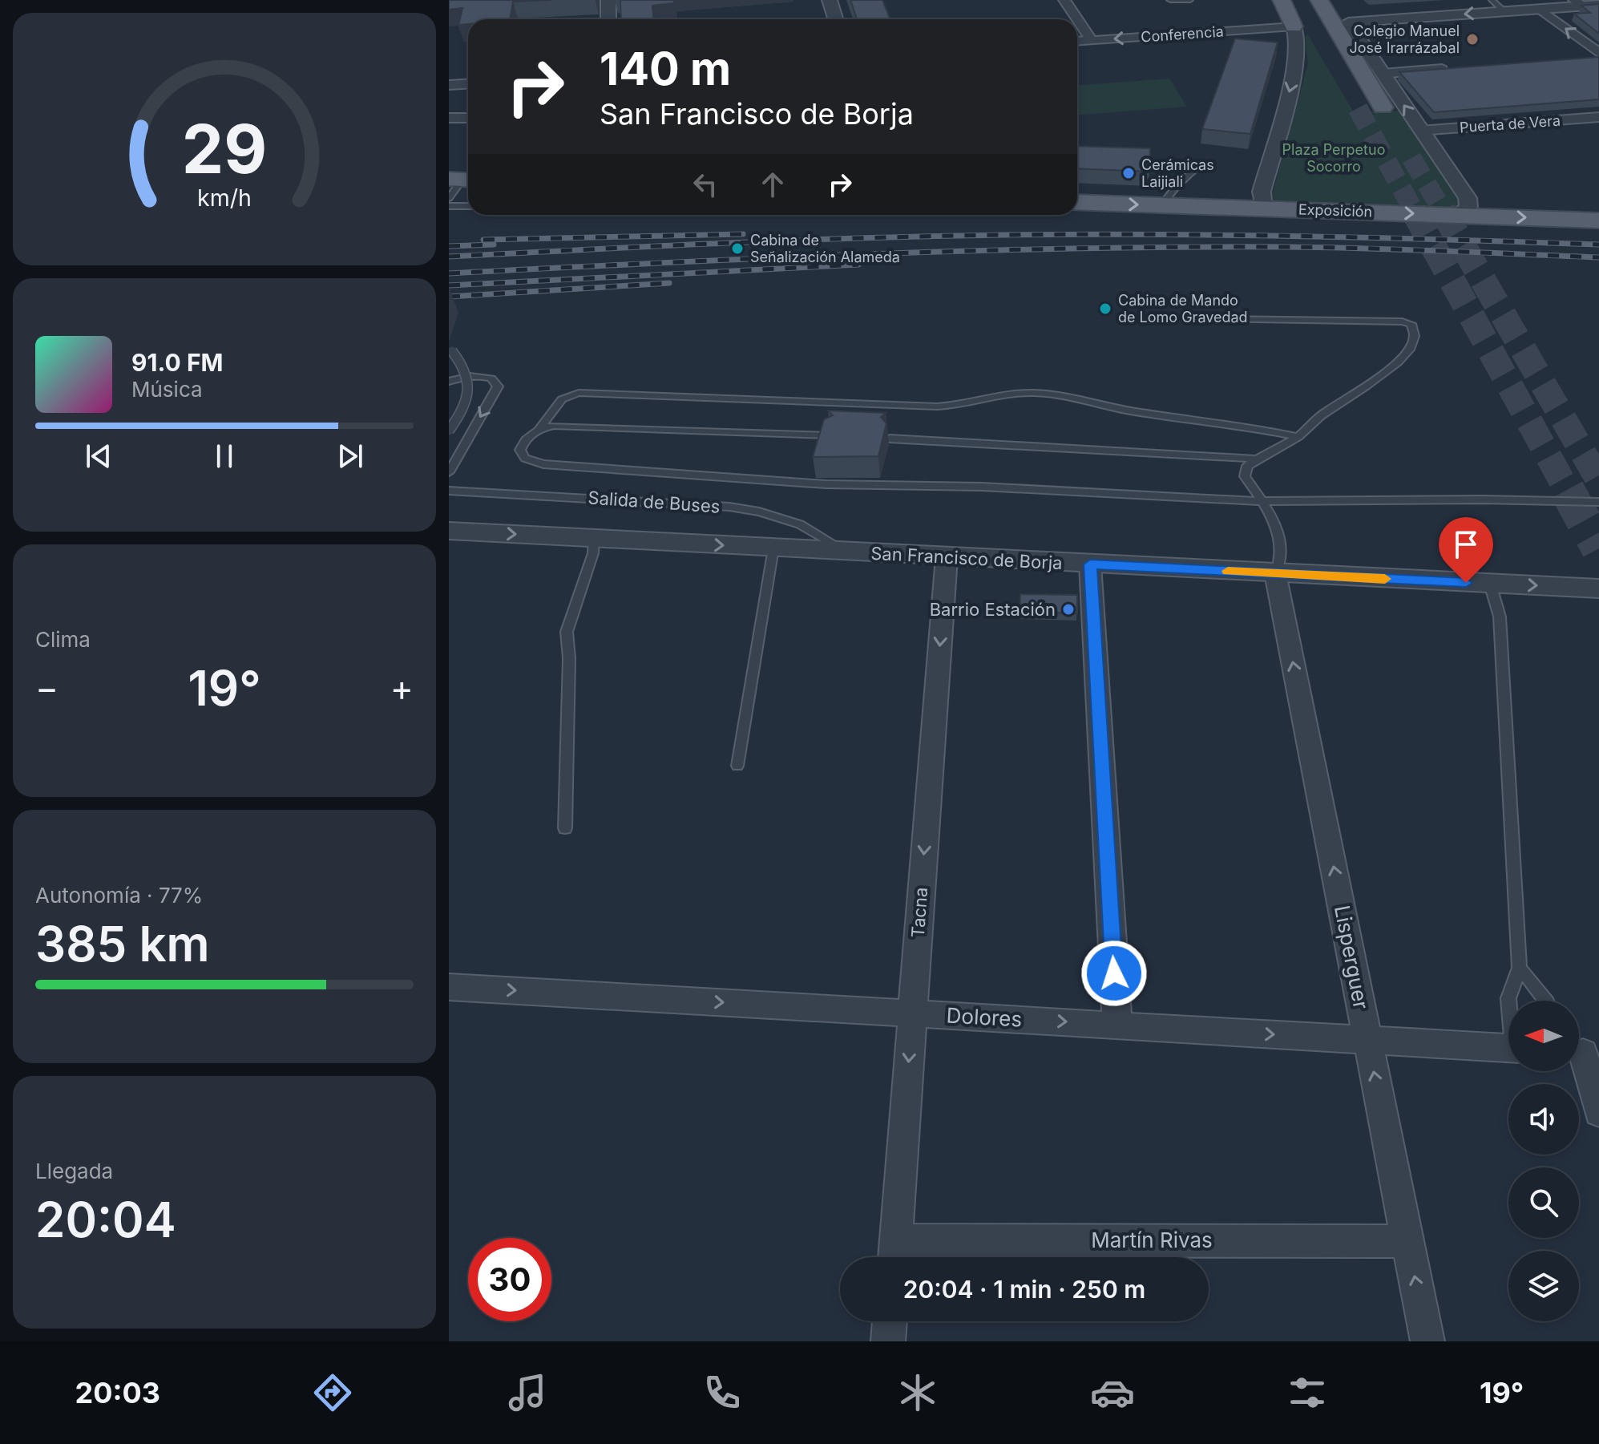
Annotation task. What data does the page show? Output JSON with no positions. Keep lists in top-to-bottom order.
{
  "streets": {
    "main road": ["Exposición"],
    "street": [
      "Conferencia",
      "Puerta de Vera",
      "San Francisco de Borja",
      "Tacna",
      "Lisperguer",
      "Dolores",
      "Martín Rivas"
    ],
    "lane": ["Salida de Buses"]
  },
  "crossings": [
    ["Salida de Buses", "San Francisco de Borja"],
    ["San Francisco de Borja", "Tacna"],
    ["San Francisco de Borja", "Lisperguer"],
    ["Tacna", "Dolores"],
    ["Tacna", "Martín Rivas"],
    ["Lisperguer", "Dolores"],
    ["Lisperguer", "Martín Rivas"]
  ],
  "one_way": [
    "Conferencia",
    "Exposición",
    "San Francisco de Borja",
    "Lisperguer",
    "Dolores"
  ],
  "parks": ["Plaza Perpetuo Socorro"],
  "places": [
    "Colegio Manuel José Irarrázabal",
    "Cerámicas Laijiali",
    "Cabina de Señalización Alameda",
    "Cabina de Mando de Lomo Gravedad",
    "Barrio Estación"
  ],
  "north": "left",
  "page": {
    "turn": ["140 m", "San Francisco de Borja"],
    "song": ["91.0 FM", "Música"],
    "tile": [
      "Clima",
      ["Autonomía · 77%", "385 km"],
      ["Llegada", "20:04"]
    ],
    "heat": ["−", "19°", "+"],
    "limit": "30",
    "trip": "20:04 · 1 min · 250 m",
    "tabs": ["20:03", "19°"],
    "gauge": ["29", "km/h"]
  }
}
